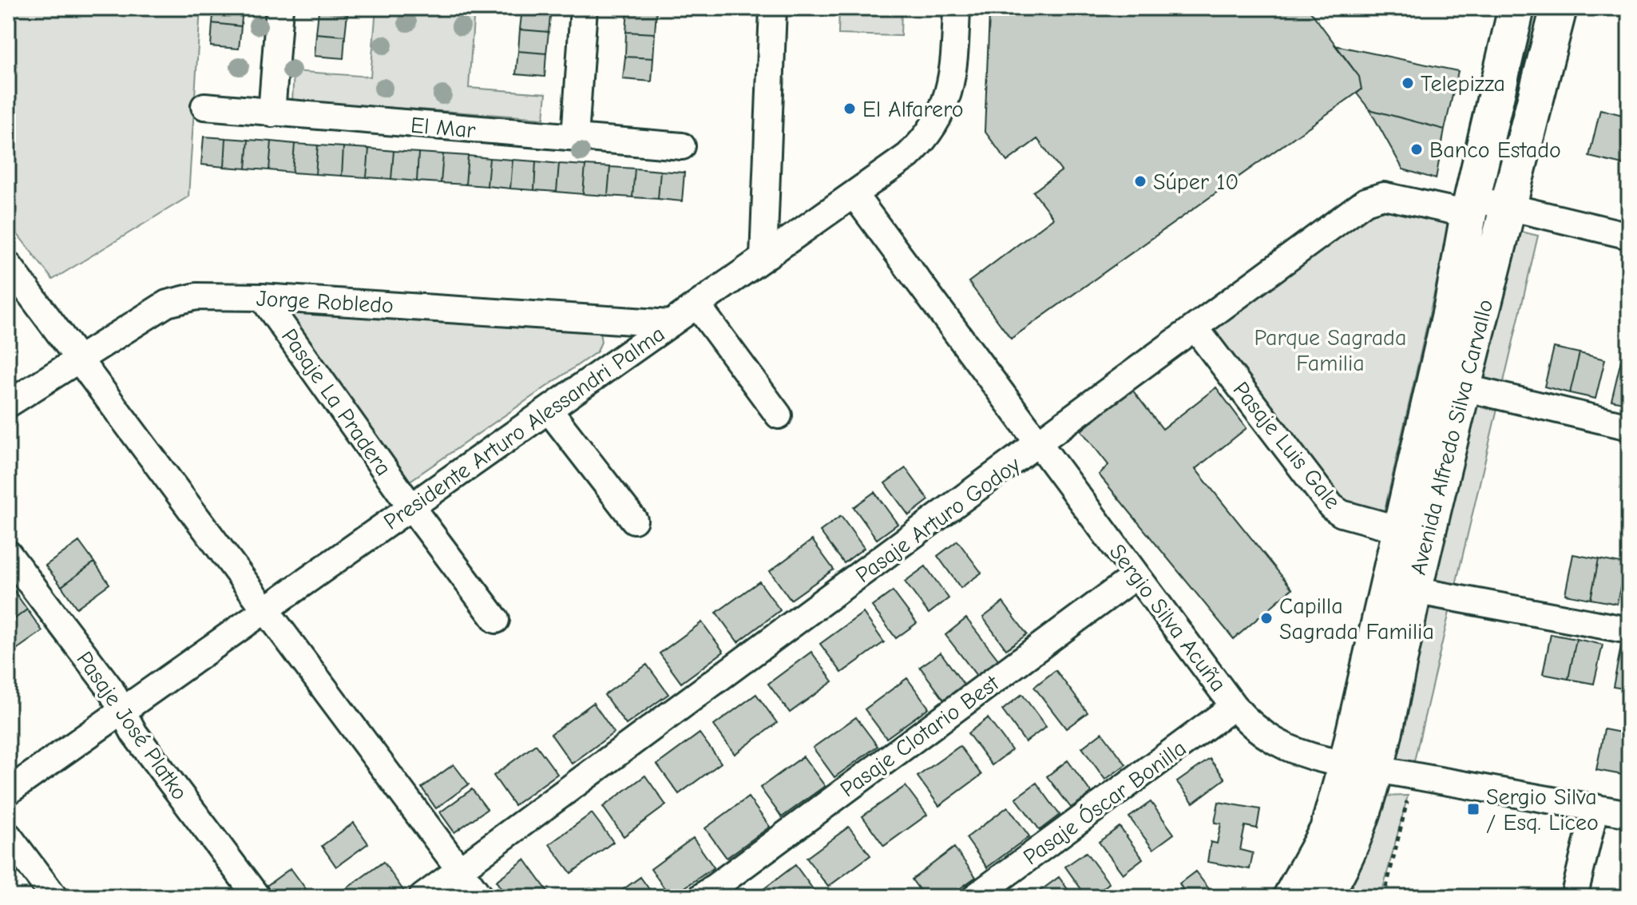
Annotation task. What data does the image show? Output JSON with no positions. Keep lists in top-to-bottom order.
{
  "streets": {
    "street": [
      "El Mar",
      "Jorge Robledo",
      "Pasaje La Pradera",
      "Presidente Arturo Alessandri Palma",
      "Avenida Alfredo Silva Carvallo",
      "Pasaje Luis Gale",
      "Pasaje Arturo Godoy",
      "Sergio Silva Acuña",
      "Pasaje José Platko",
      "Pasaje Clotario Best",
      "Pasaje Óscar Bonilla"
    ]
  },
  "crossings": [
    ["Jorge Robledo", "Pasaje La Pradera"],
    ["Jorge Robledo", "Presidente Arturo Alessandri Palma"],
    ["Pasaje La Pradera", "Presidente Arturo Alessandri Palma"],
    ["Presidente Arturo Alessandri Palma", "Sergio Silva Acuña"],
    ["Presidente Arturo Alessandri Palma", "Pasaje José Platko"],
    ["Avenida Alfredo Silva Carvallo", "Pasaje Luis Gale"],
    ["Avenida Alfredo Silva Carvallo", "Pasaje Arturo Godoy"],
    ["Avenida Alfredo Silva Carvallo", "Sergio Silva Acuña"],
    ["Pasaje Luis Gale", "Pasaje Arturo Godoy"],
    ["Pasaje Arturo Godoy", "Sergio Silva Acuña"],
    ["Sergio Silva Acuña", "Pasaje Clotario Best"],
    ["Sergio Silva Acuña", "Pasaje Óscar Bonilla"]
  ],
  "parks": ["Parque Sagrada Familia"],
  "places": {
    "other": [
      "Telepizza",
      "El Alfarero",
      "Banco Estado",
      "Súper 10",
      "Capilla Sagrada Familia"
    ],
    "transit": ["Sergio Silva / Esq. Liceo"]
  }
}
